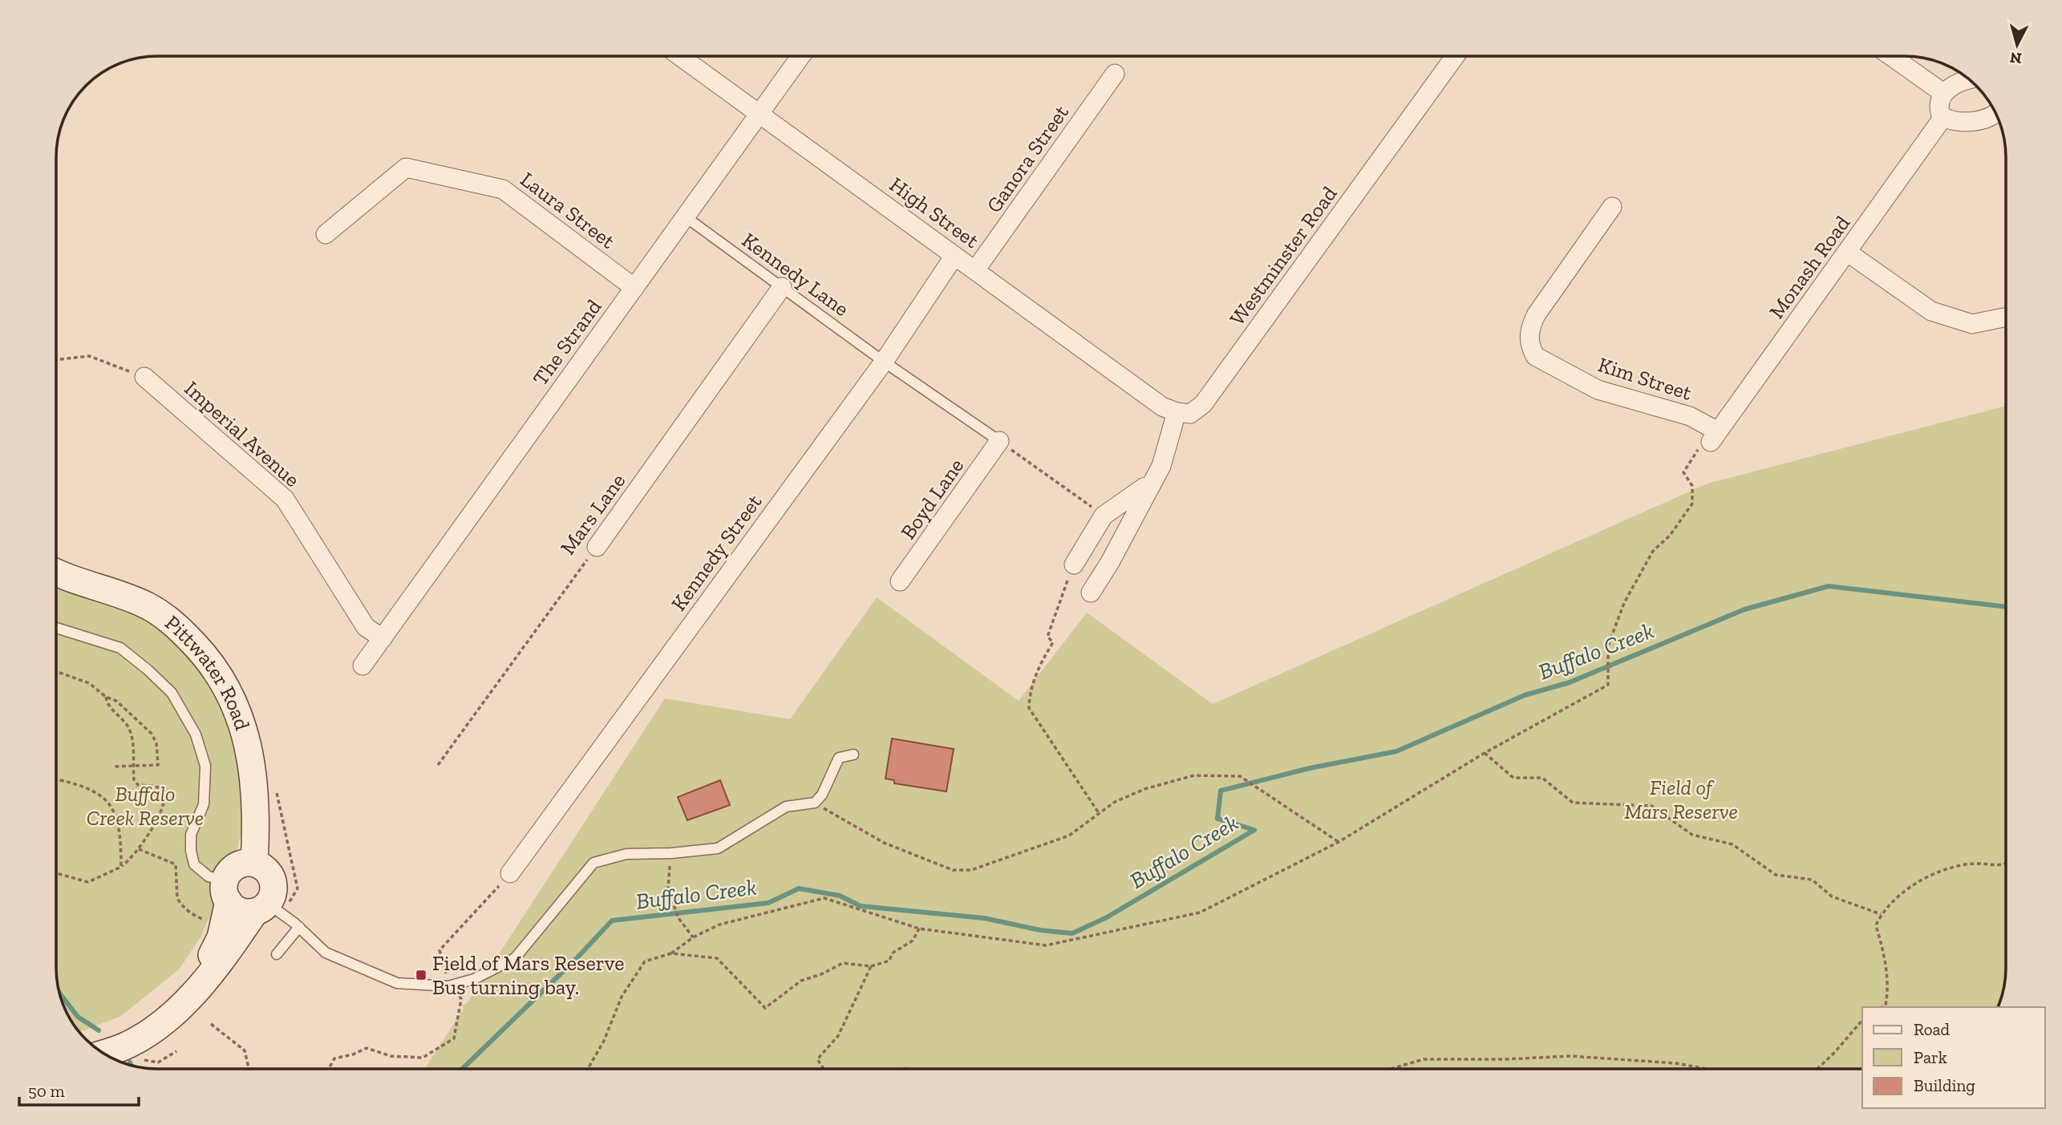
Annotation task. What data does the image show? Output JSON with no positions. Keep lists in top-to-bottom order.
{
  "streets": {
    "main road": ["Pittwater Road"],
    "street": [
      "Ganora Street",
      "Laura Street",
      "High Street",
      "Westminster Road",
      "Monash Road",
      "The Strand",
      "Kim Street",
      "Imperial Avenue",
      "Boyd Lane",
      "Mars Lane",
      "Kennedy Street"
    ],
    "lane": ["Kennedy Lane"]
  },
  "crossings": [
    ["Ganora Street", "High Street"],
    ["Laura Street", "The Strand"],
    ["High Street", "Westminster Road"],
    ["High Street", "The Strand"],
    ["High Street", "Kennedy Street"],
    ["Monash Road", "Kim Street"],
    ["Kennedy Lane", "The Strand"],
    ["Kennedy Lane", "Mars Lane"],
    ["Kennedy Lane", "Kennedy Street"],
    ["The Strand", "Imperial Avenue"]
  ],
  "water": ["Buffalo Creek"],
  "parks": ["Field of Mars Reserve", "Buffalo Creek Reserve"],
  "places": {
    "transit": ["Field of Mars Reserve Bus turning bay."]
  },
  "legend": ["Road", "Park", "Building"],
  "scale_bar": "50 m",
  "north": "bottom"
}
